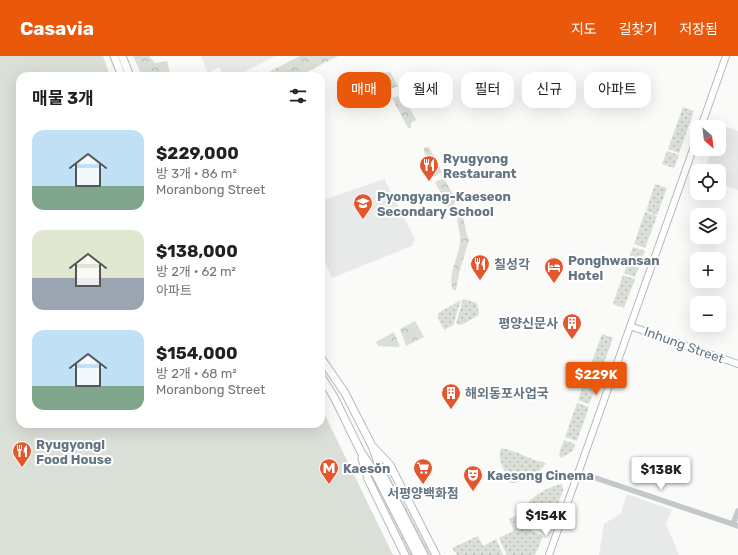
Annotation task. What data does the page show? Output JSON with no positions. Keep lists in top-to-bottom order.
{
  "streets": {
    "main road": ["Inhung Street"]
  },
  "places": {
    "restaurant": ["Ryugyong Restaurant", "칠성각", "Ryugyongl Food House"],
    "school or university": ["Pyongyang-Kaeseon Secondary School"],
    "hotel": ["Ponghwansan Hotel"],
    "building": ["평양신문사", "해외동포사업국"],
    "metro station": ["Kaesŏn"],
    "supermarket": ["서평양백화점"],
    "theatre": ["Kaesong Cinema"]
  },
  "north": "bottom right",
  "page": {
    "header": "Casavia",
    "nav": ["지도", "길찾기", "저장됨"],
    "chip": [
      "매매",
      "월세",
      "필터",
      "신규",
      "아파트"
    ],
    "heading": "매물 3개",
    "map_buttons": ["+", "−"],
    "list": [
      {
        "name": "$229,000",
        "note": "방 3개 · 86 m² · Moranbong Street"
      },
      {
        "name": "$138,000",
        "note": "방 2개 · 62 m² · 아파트"
      },
      {
        "name": "$154,000",
        "note": "방 2개 · 68 m² · Moranbong Street"
      }
    ],
    "price": ["$229K", "$138K", "$154K"]
  }
}
